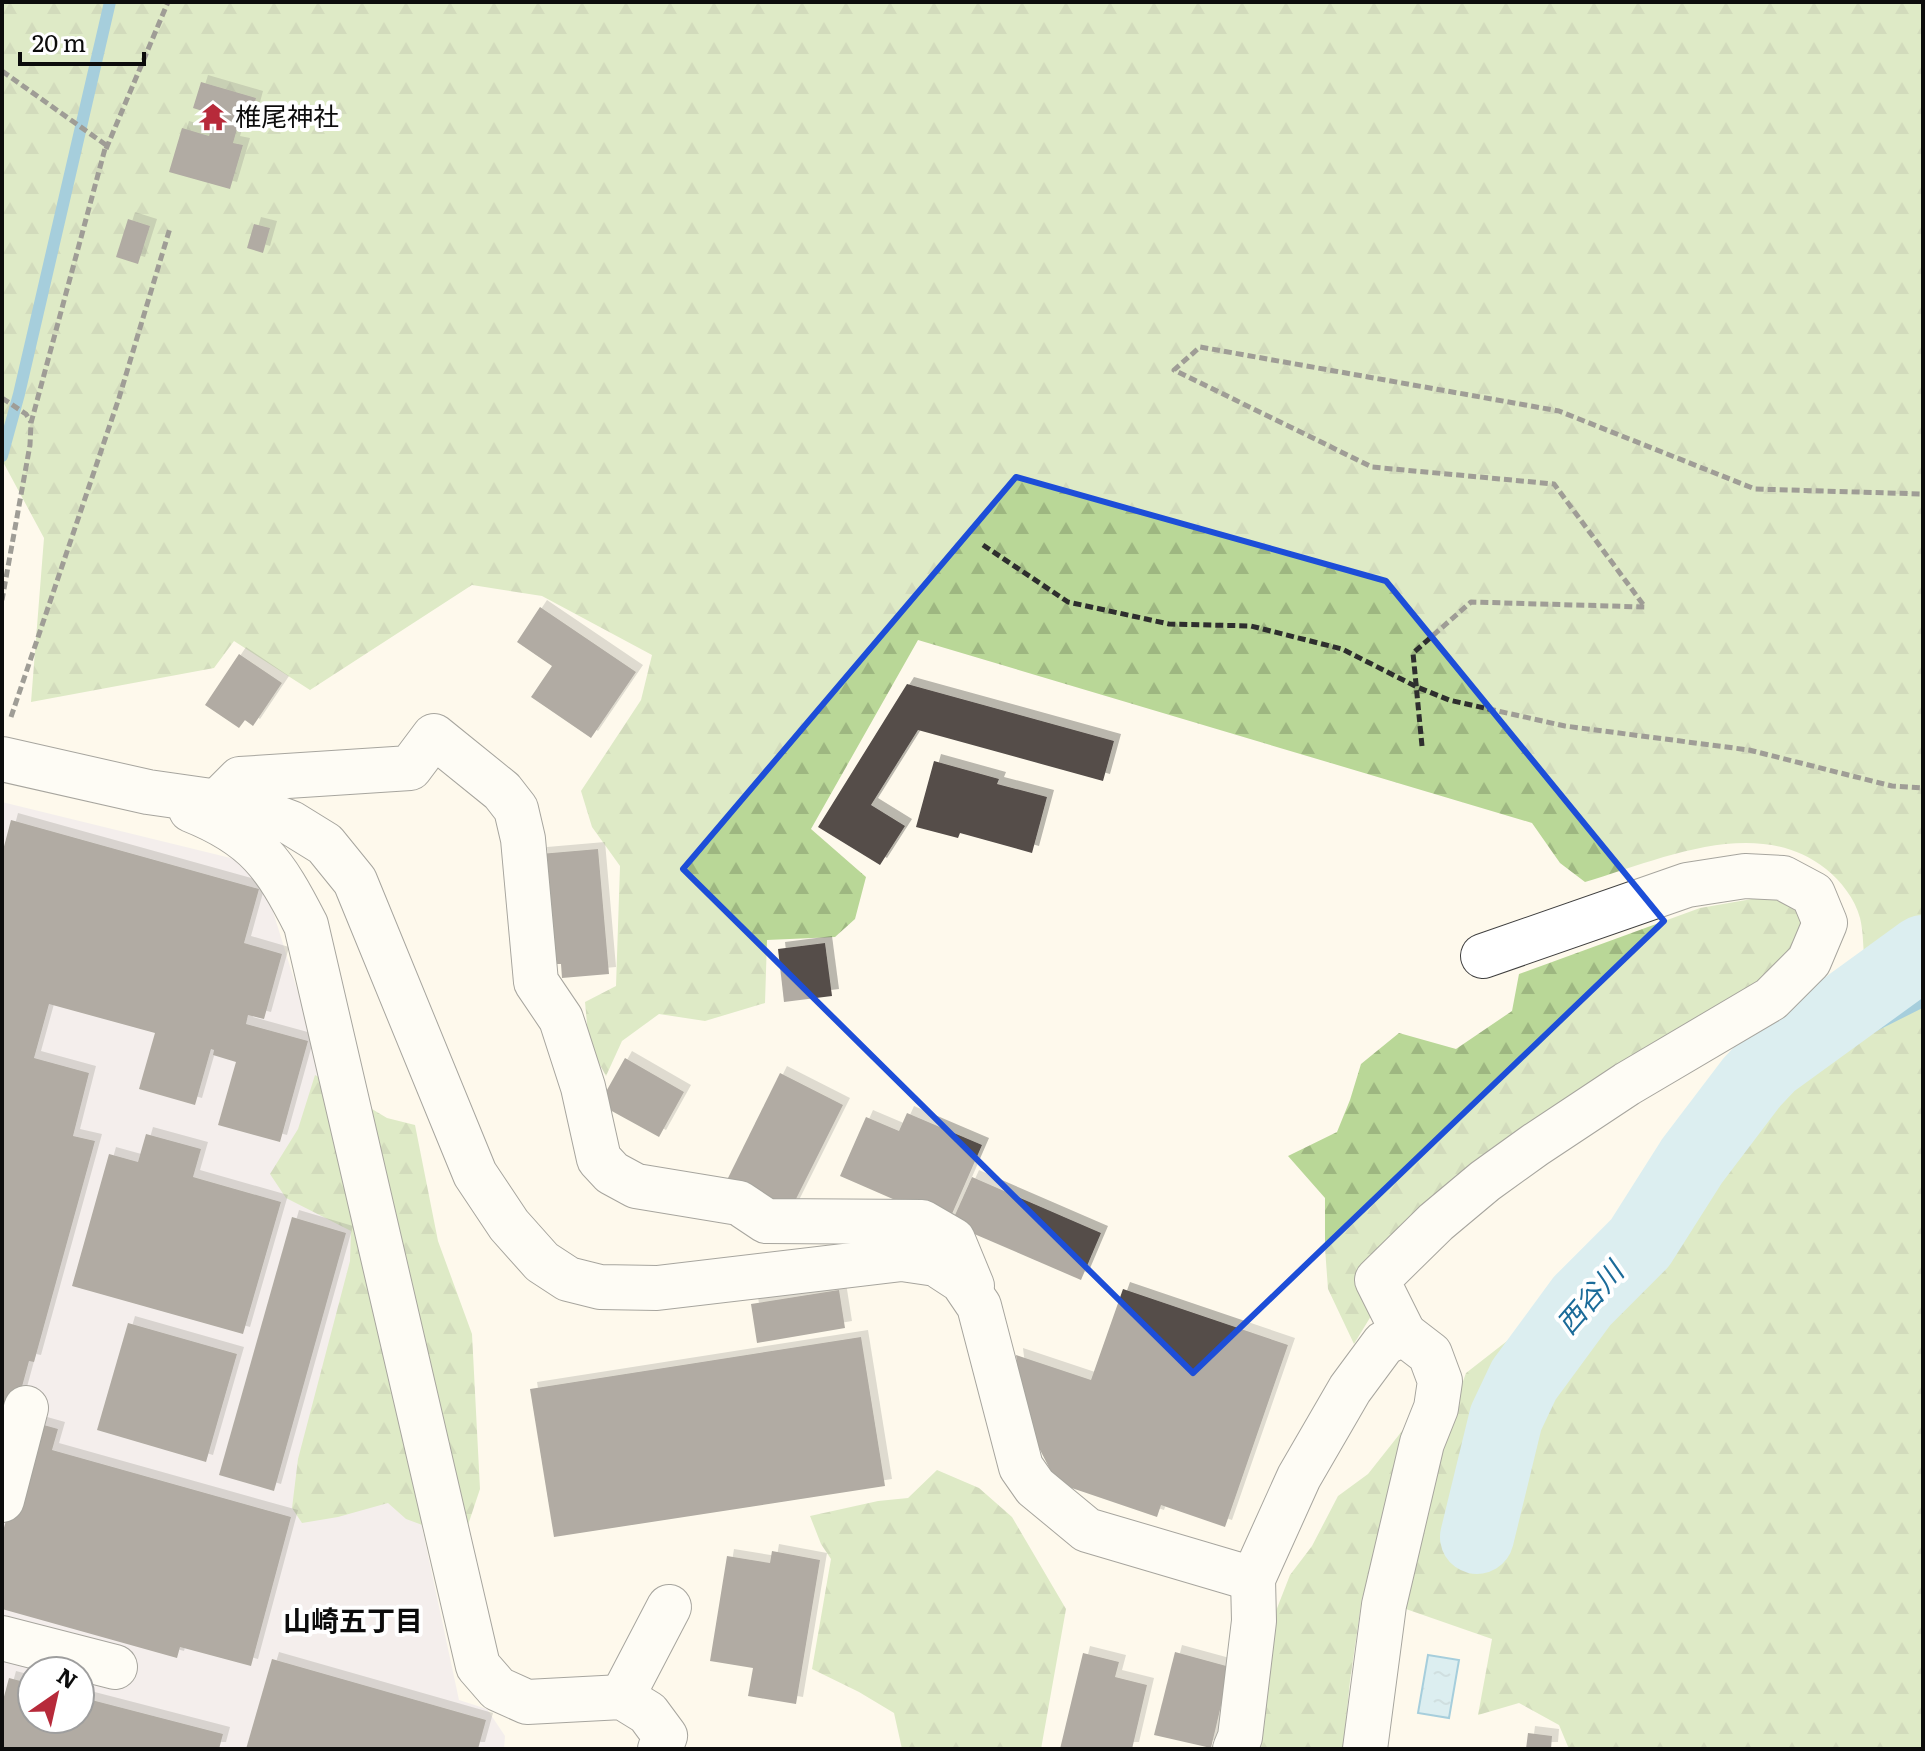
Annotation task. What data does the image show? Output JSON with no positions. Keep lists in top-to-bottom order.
{
  "districts": ["山崎五丁目"],
  "water": ["西谷川"],
  "places": {
    "temple": ["椎尾神社"]
  },
  "scale_bar": "20 m",
  "north": "top right"
}
